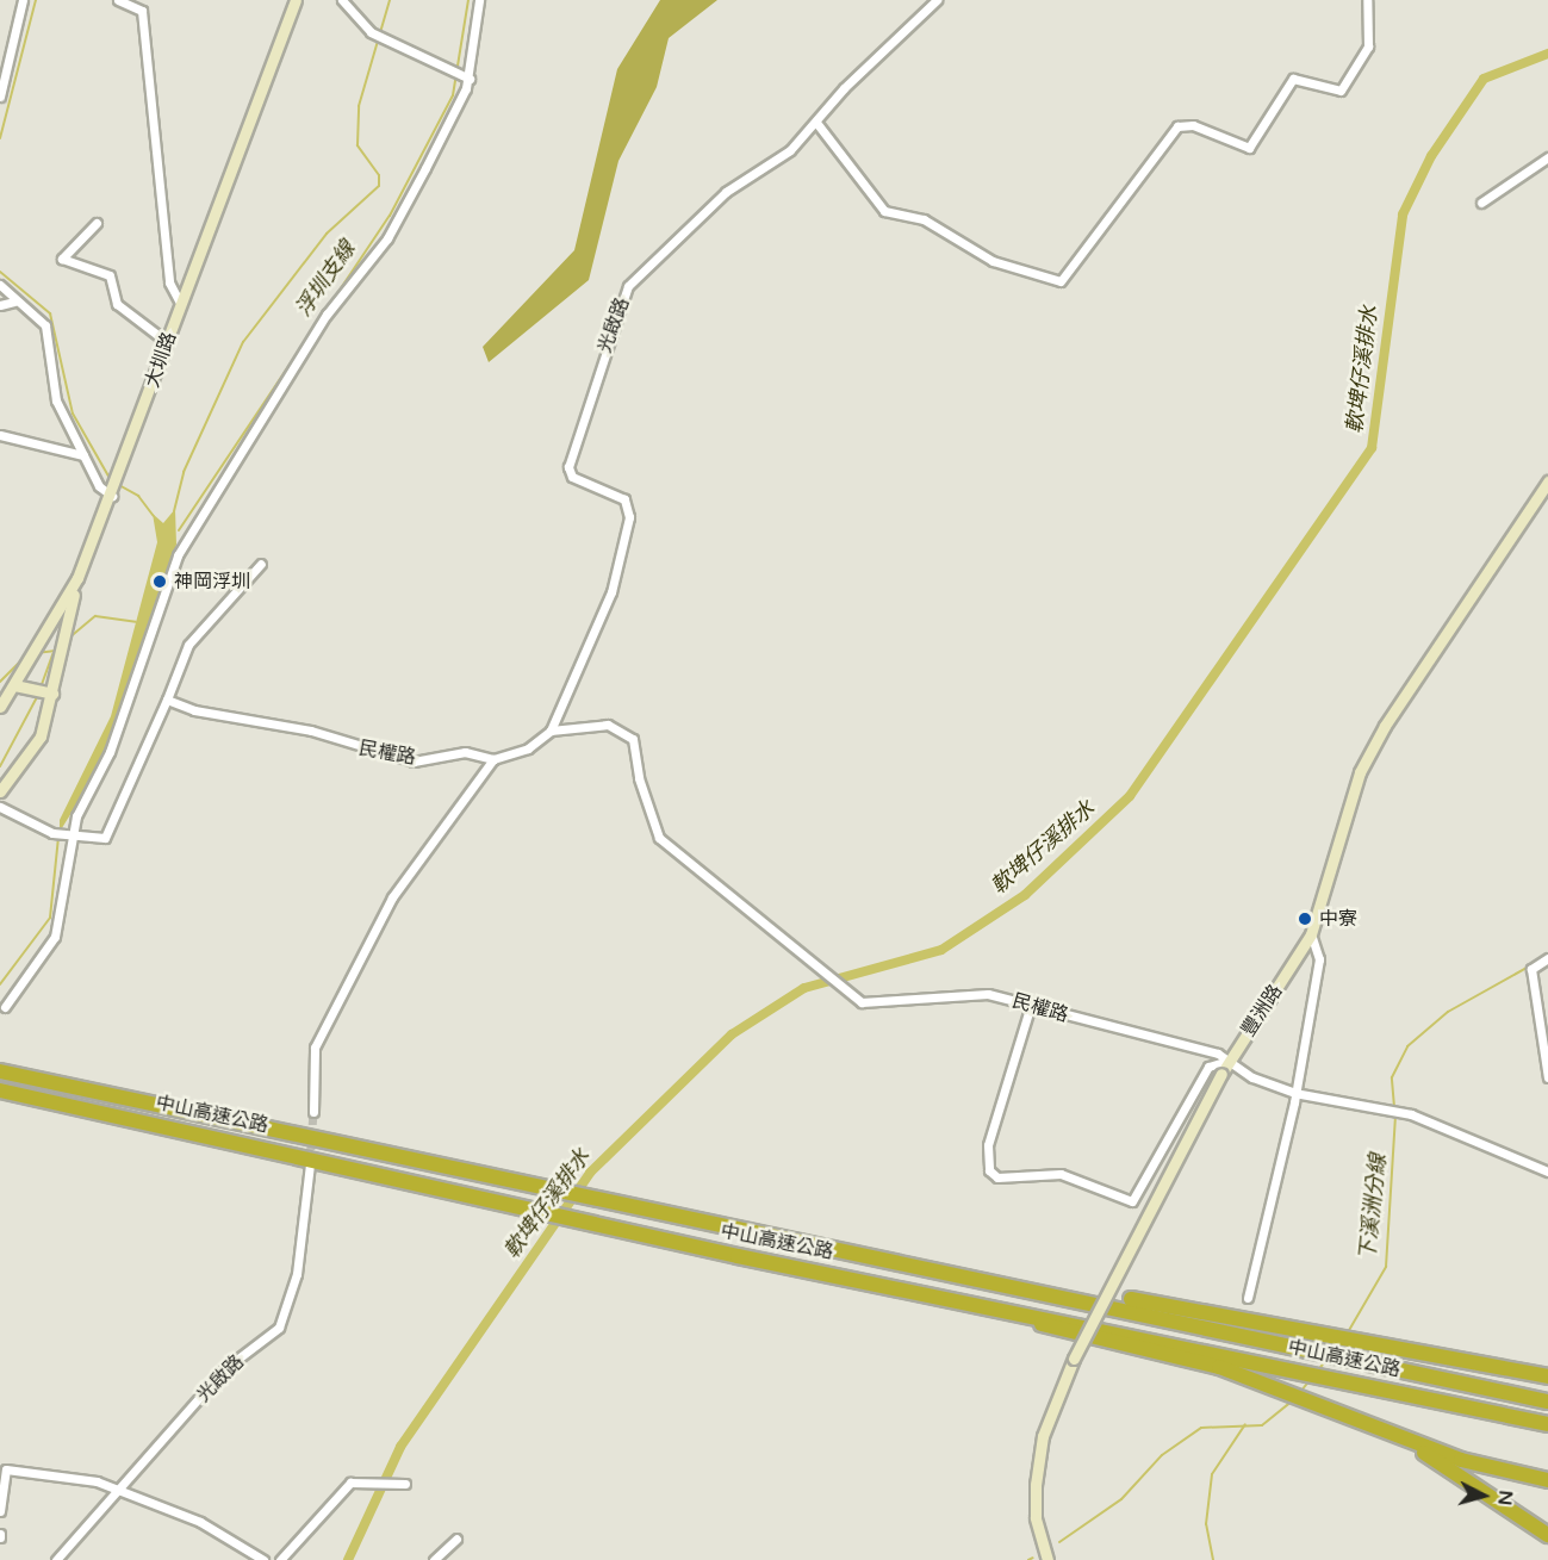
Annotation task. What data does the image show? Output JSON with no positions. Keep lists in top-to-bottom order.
{
  "streets": {
    "highway": ["中山高速公路"],
    "street": [
      "光啟路",
      "大圳路",
      "民權路",
      "豐洲路"
    ]
  },
  "crossings": [
    ["光啟路", "民權路"],
    ["民權路", "豐洲路"]
  ],
  "water": ["浮圳支線", "軟埤仔溪排水", "下溪洲分線"],
  "places": ["神岡浮圳", "中寮"],
  "north": "right"
}
